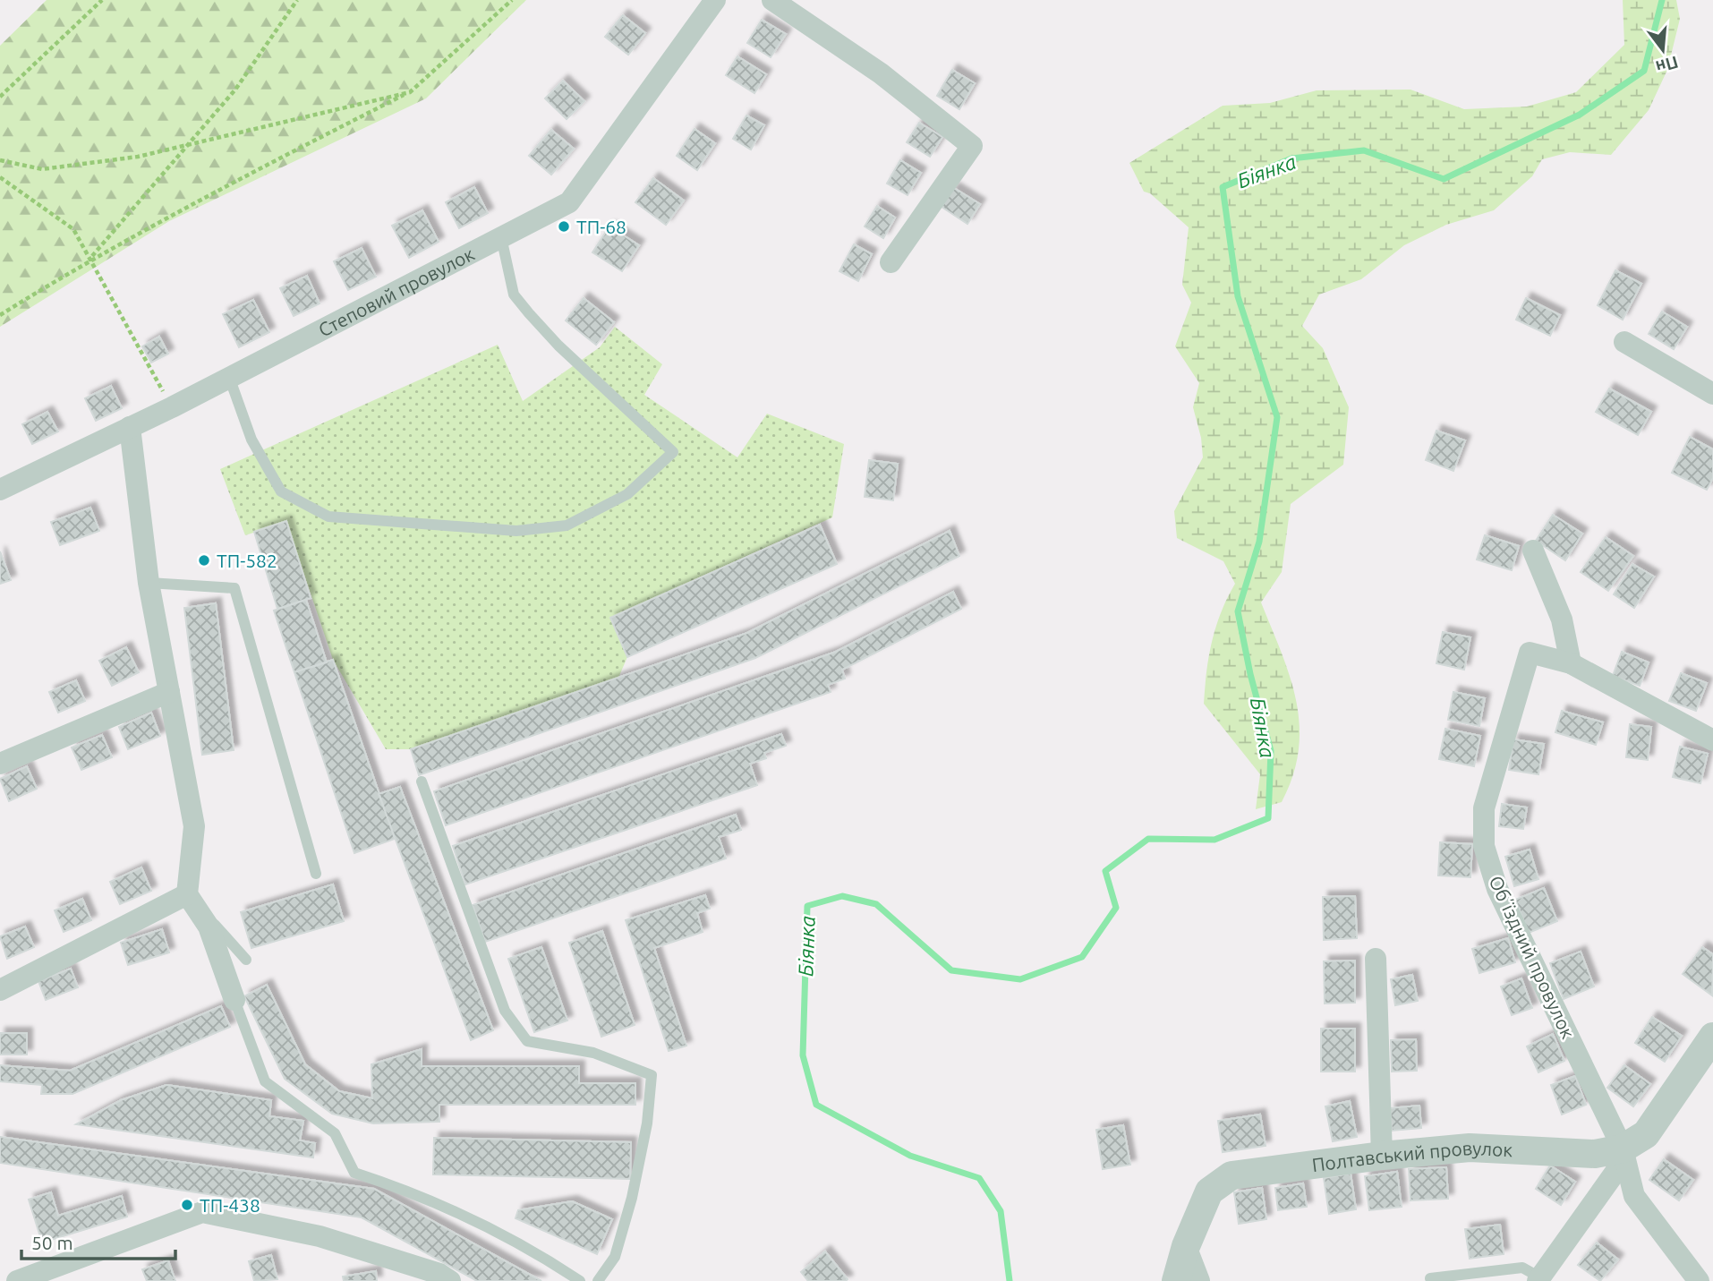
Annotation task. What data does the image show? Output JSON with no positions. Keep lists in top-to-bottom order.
{
  "streets": {
    "street": ["Степовий провулок", "Обʼїздний провулок", "Полтавський провулок"]
  },
  "crossings": [
    ["Обʼїздний провулок", "Полтавський провулок"]
  ],
  "water": ["Біянка"],
  "places": ["ТП-68", "ТП-582", "ТП-438"],
  "scale_bar": "50 m",
  "north": "bottom"
}
